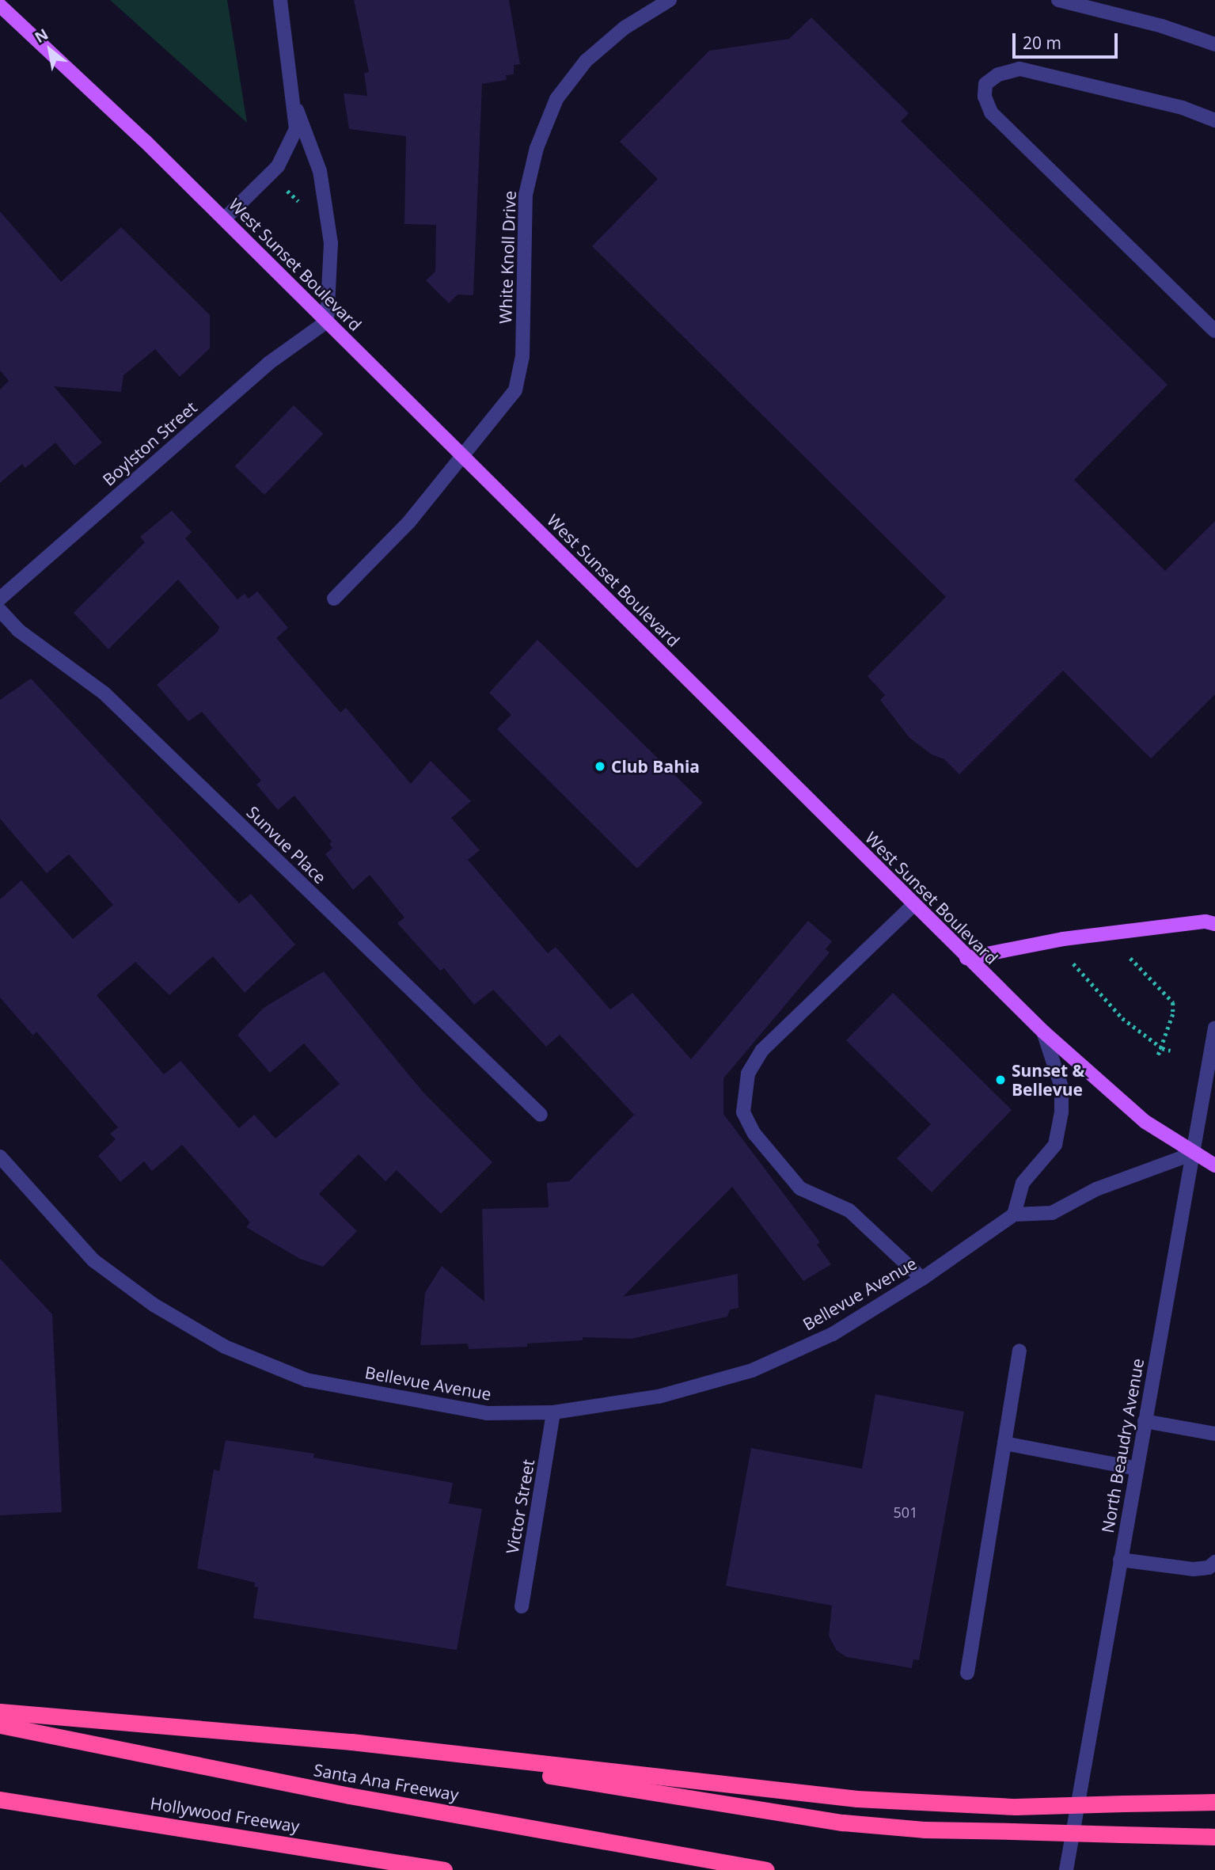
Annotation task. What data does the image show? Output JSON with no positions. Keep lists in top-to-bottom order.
{
  "streets": {
    "highway": ["Santa Ana Freeway", "Hollywood Freeway"],
    "main road": ["West Sunset Boulevard"],
    "street": [
      "White Knoll Drive",
      "Boylston Street",
      "Sunvue Place",
      "Bellevue Avenue",
      "North Beaudry Avenue",
      "Victor Street"
    ]
  },
  "crossings": [
    ["White Knoll Drive", "West Sunset Boulevard"],
    ["West Sunset Boulevard", "Boylston Street"],
    ["West Sunset Boulevard", "North Beaudry Avenue"],
    ["Bellevue Avenue", "Victor Street"]
  ],
  "places": ["Club Bahia", "Sunset & Bellevue"],
  "house_numbers": ["501"],
  "scale_bar": "20 m",
  "north": "top left"
}
